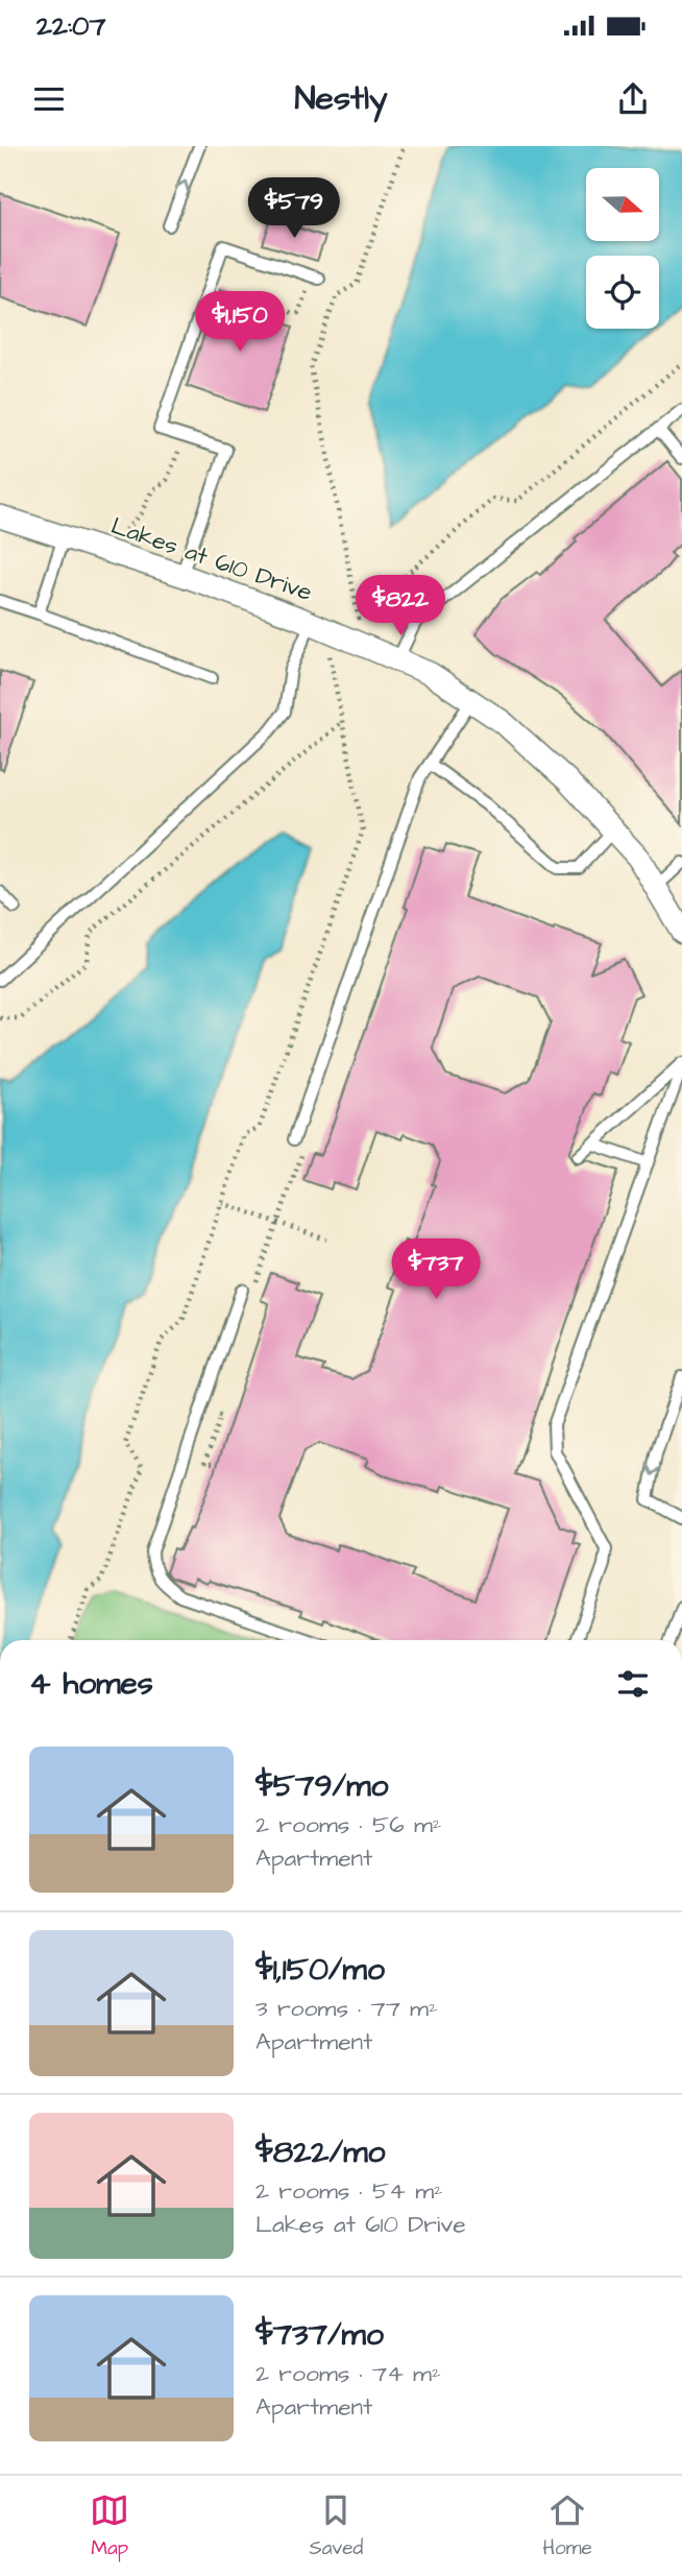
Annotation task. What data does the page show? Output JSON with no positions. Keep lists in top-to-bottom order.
{
  "streets": {
    "street": ["Lakes at 610 Drive"]
  },
  "north": "right",
  "page": {
    "status": "22:07",
    "header": "Nestly",
    "price": [
      "$579",
      "$1,150",
      "$822",
      "$737"
    ],
    "heading": "4 homes",
    "list": [
      {
        "name": "$579/mo",
        "note": "2 rooms · 56 m² · Apartment"
      },
      {
        "name": "$1,150/mo",
        "note": "3 rooms · 77 m² · Apartment"
      },
      {
        "name": "$822/mo",
        "note": "2 rooms · 54 m² · Lakes at 610 Drive"
      },
      {
        "name": "$737/mo",
        "note": "2 rooms · 74 m² · Apartment"
      }
    ],
    "tabs": ["Map", "Saved", "Home"]
  }
}
